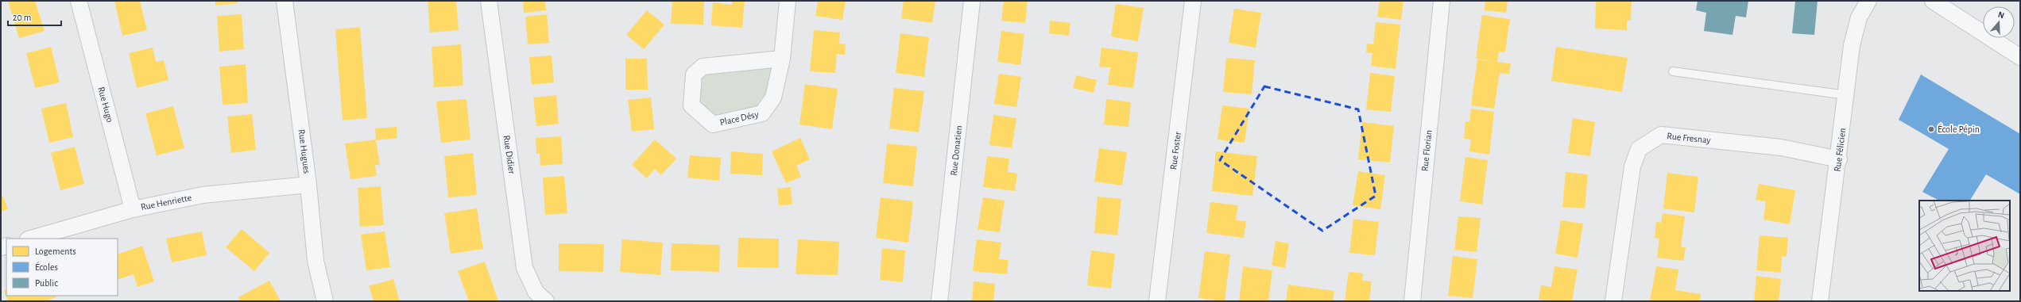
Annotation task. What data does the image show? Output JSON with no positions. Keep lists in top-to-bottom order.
{
  "streets": {
    "street": [
      "Rue Hugo",
      "Place Désy",
      "Rue Fresnay",
      "Rue Félicien",
      "Rue Donatien",
      "Rue Foster",
      "Rue Florian",
      "Rue Hugues",
      "Rue Didier",
      "Rue Henriette"
    ]
  },
  "crossings": [
    ["Rue Hugo", "Rue Henriette"],
    ["Rue Fresnay", "Rue Félicien"],
    ["Rue Hugues", "Rue Henriette"]
  ],
  "places": ["École Pépin"],
  "legend": ["Logements", "Écoles", "Public"],
  "scale_bar": "20 m",
  "north": "top"
}
